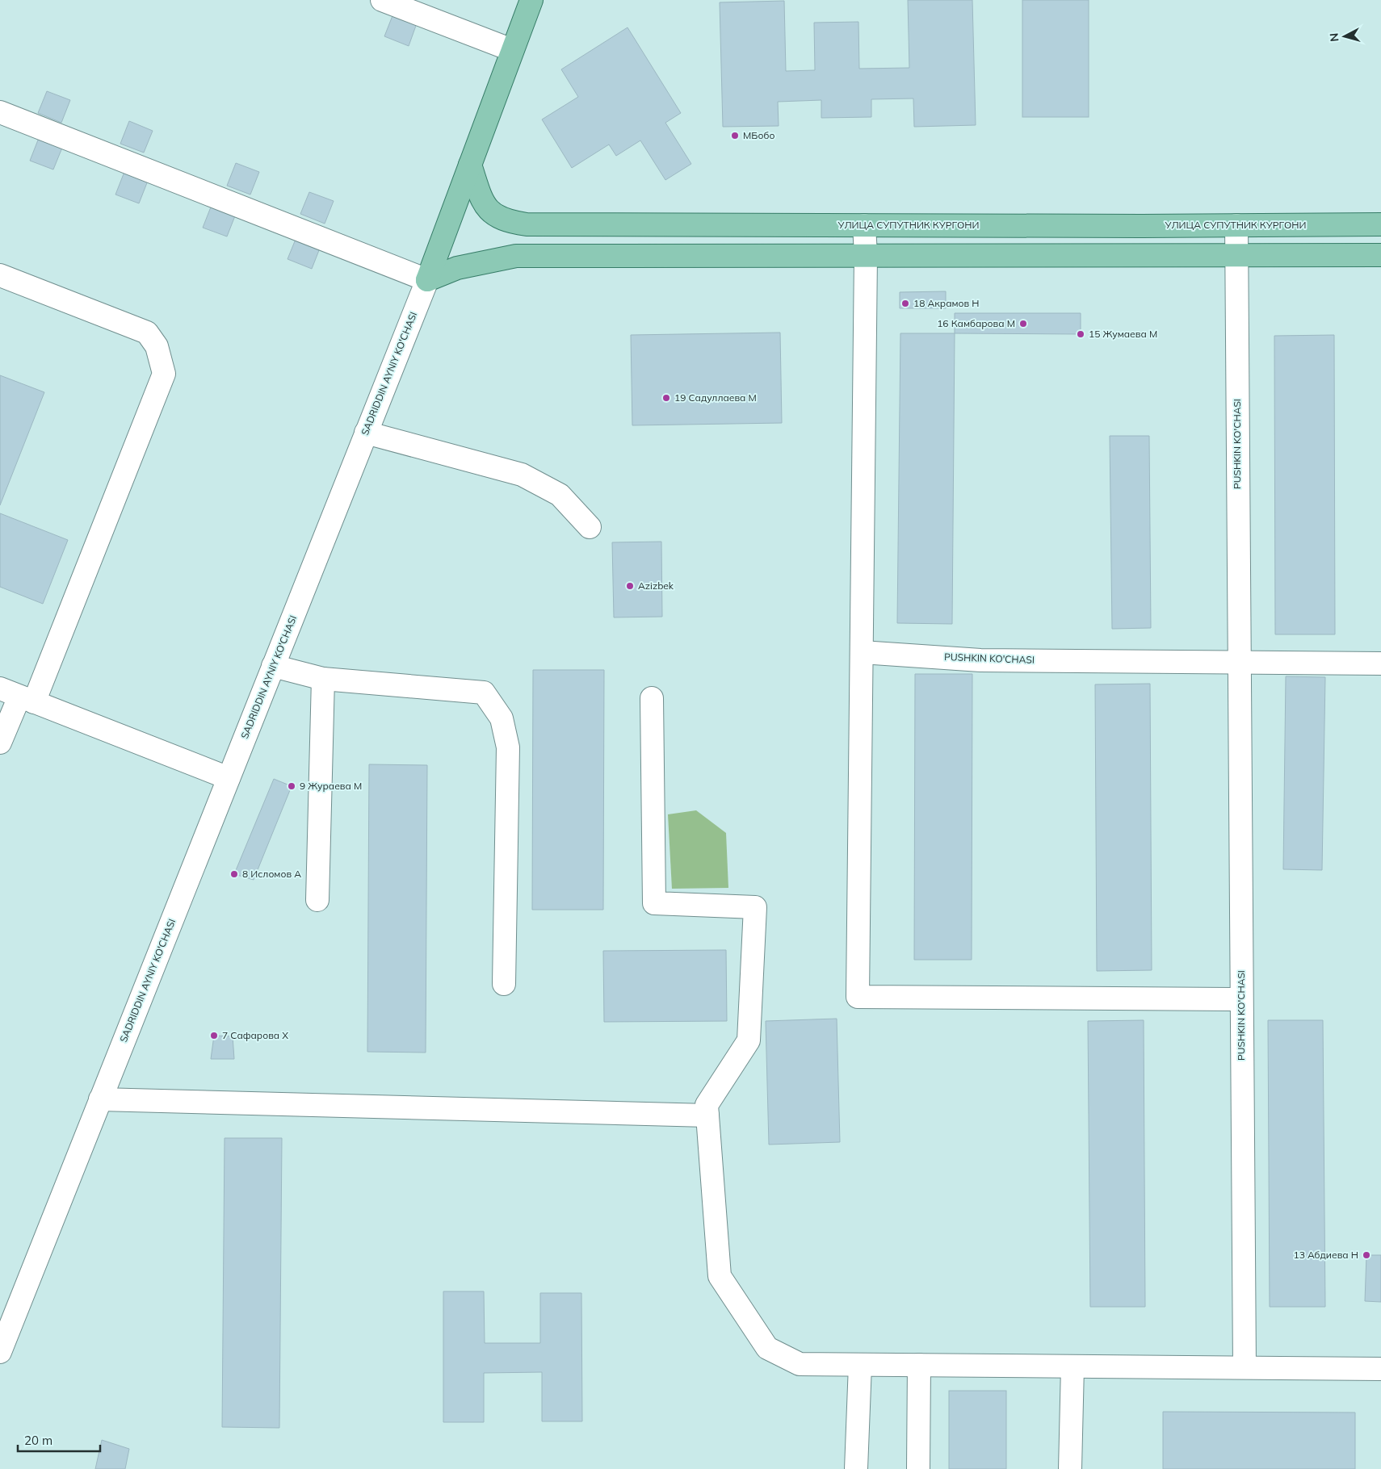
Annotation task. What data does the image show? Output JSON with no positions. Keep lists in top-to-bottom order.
{
  "streets": {
    "main road": ["УЛИЦА СУПУТНИК КУРГОНИ", "SADRIDDIN AYNIY KO'CHASI"],
    "street": ["PUSHKIN KO'CHASI"]
  },
  "crossings": [
    ["УЛИЦА СУПУТНИК КУРГОНИ", "SADRIDDIN AYNIY KO'CHASI"],
    ["УЛИЦА СУПУТНИК КУРГОНИ", "PUSHKIN KO'CHASI"]
  ],
  "places": [
    "МБобо",
    "18 Акрамов Н",
    "16 Камбарова М",
    "15 Жумаева М",
    "19 Садуллаева М",
    "Azizbek",
    "9 Жураева М",
    "8 Исломов А",
    "7 Сафарова Х",
    "13 Абдиева Н"
  ],
  "scale_bar": "20 m",
  "north": "left"
}
